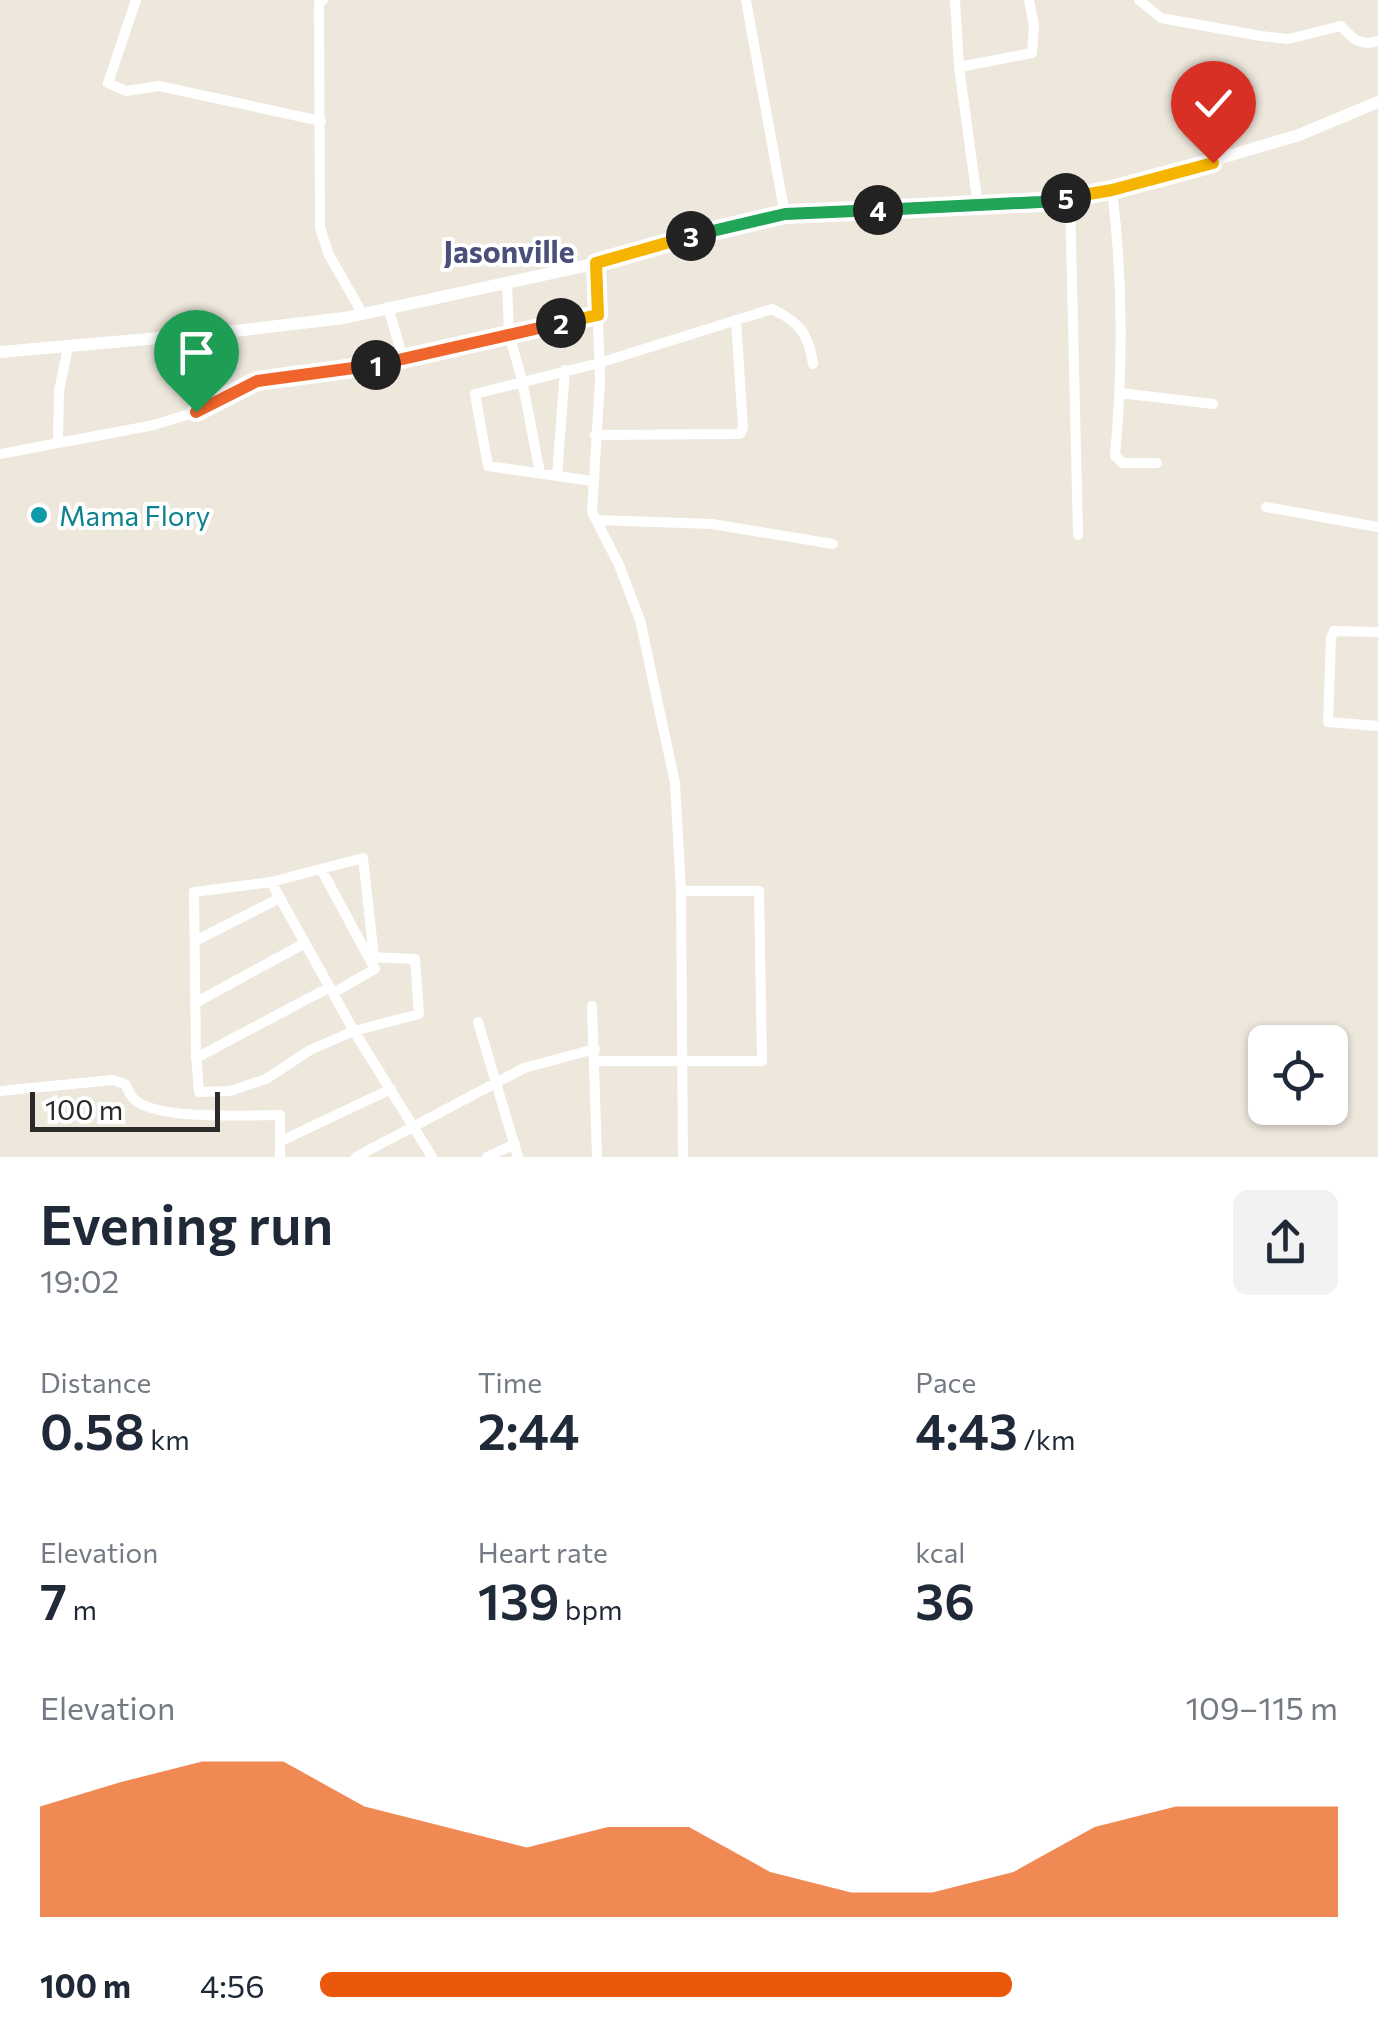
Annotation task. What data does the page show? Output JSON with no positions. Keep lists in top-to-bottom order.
{
  "districts": ["Jasonville"],
  "places": ["Mama Flory"],
  "scale_bar": "100 m",
  "page": {
    "pins": [
      "5",
      "4",
      "3",
      "2",
      "1"
    ],
    "scale": "100 m",
    "heading": ["Evening run", "19:02"],
    "stats": [
      ["Distance", "0.58 km"],
      ["Time", "2:44"],
      ["Pace", "4:43 /km"],
      ["Elevation", "7 m"],
      ["Heart rate", "139 bpm"],
      ["kcal", "36"]
    ],
    "chart": ["Elevation", "109–115 m"],
    "list": [
      {
        "name": "100 m",
        "note": "4:56"
      }
    ]
  }
}
